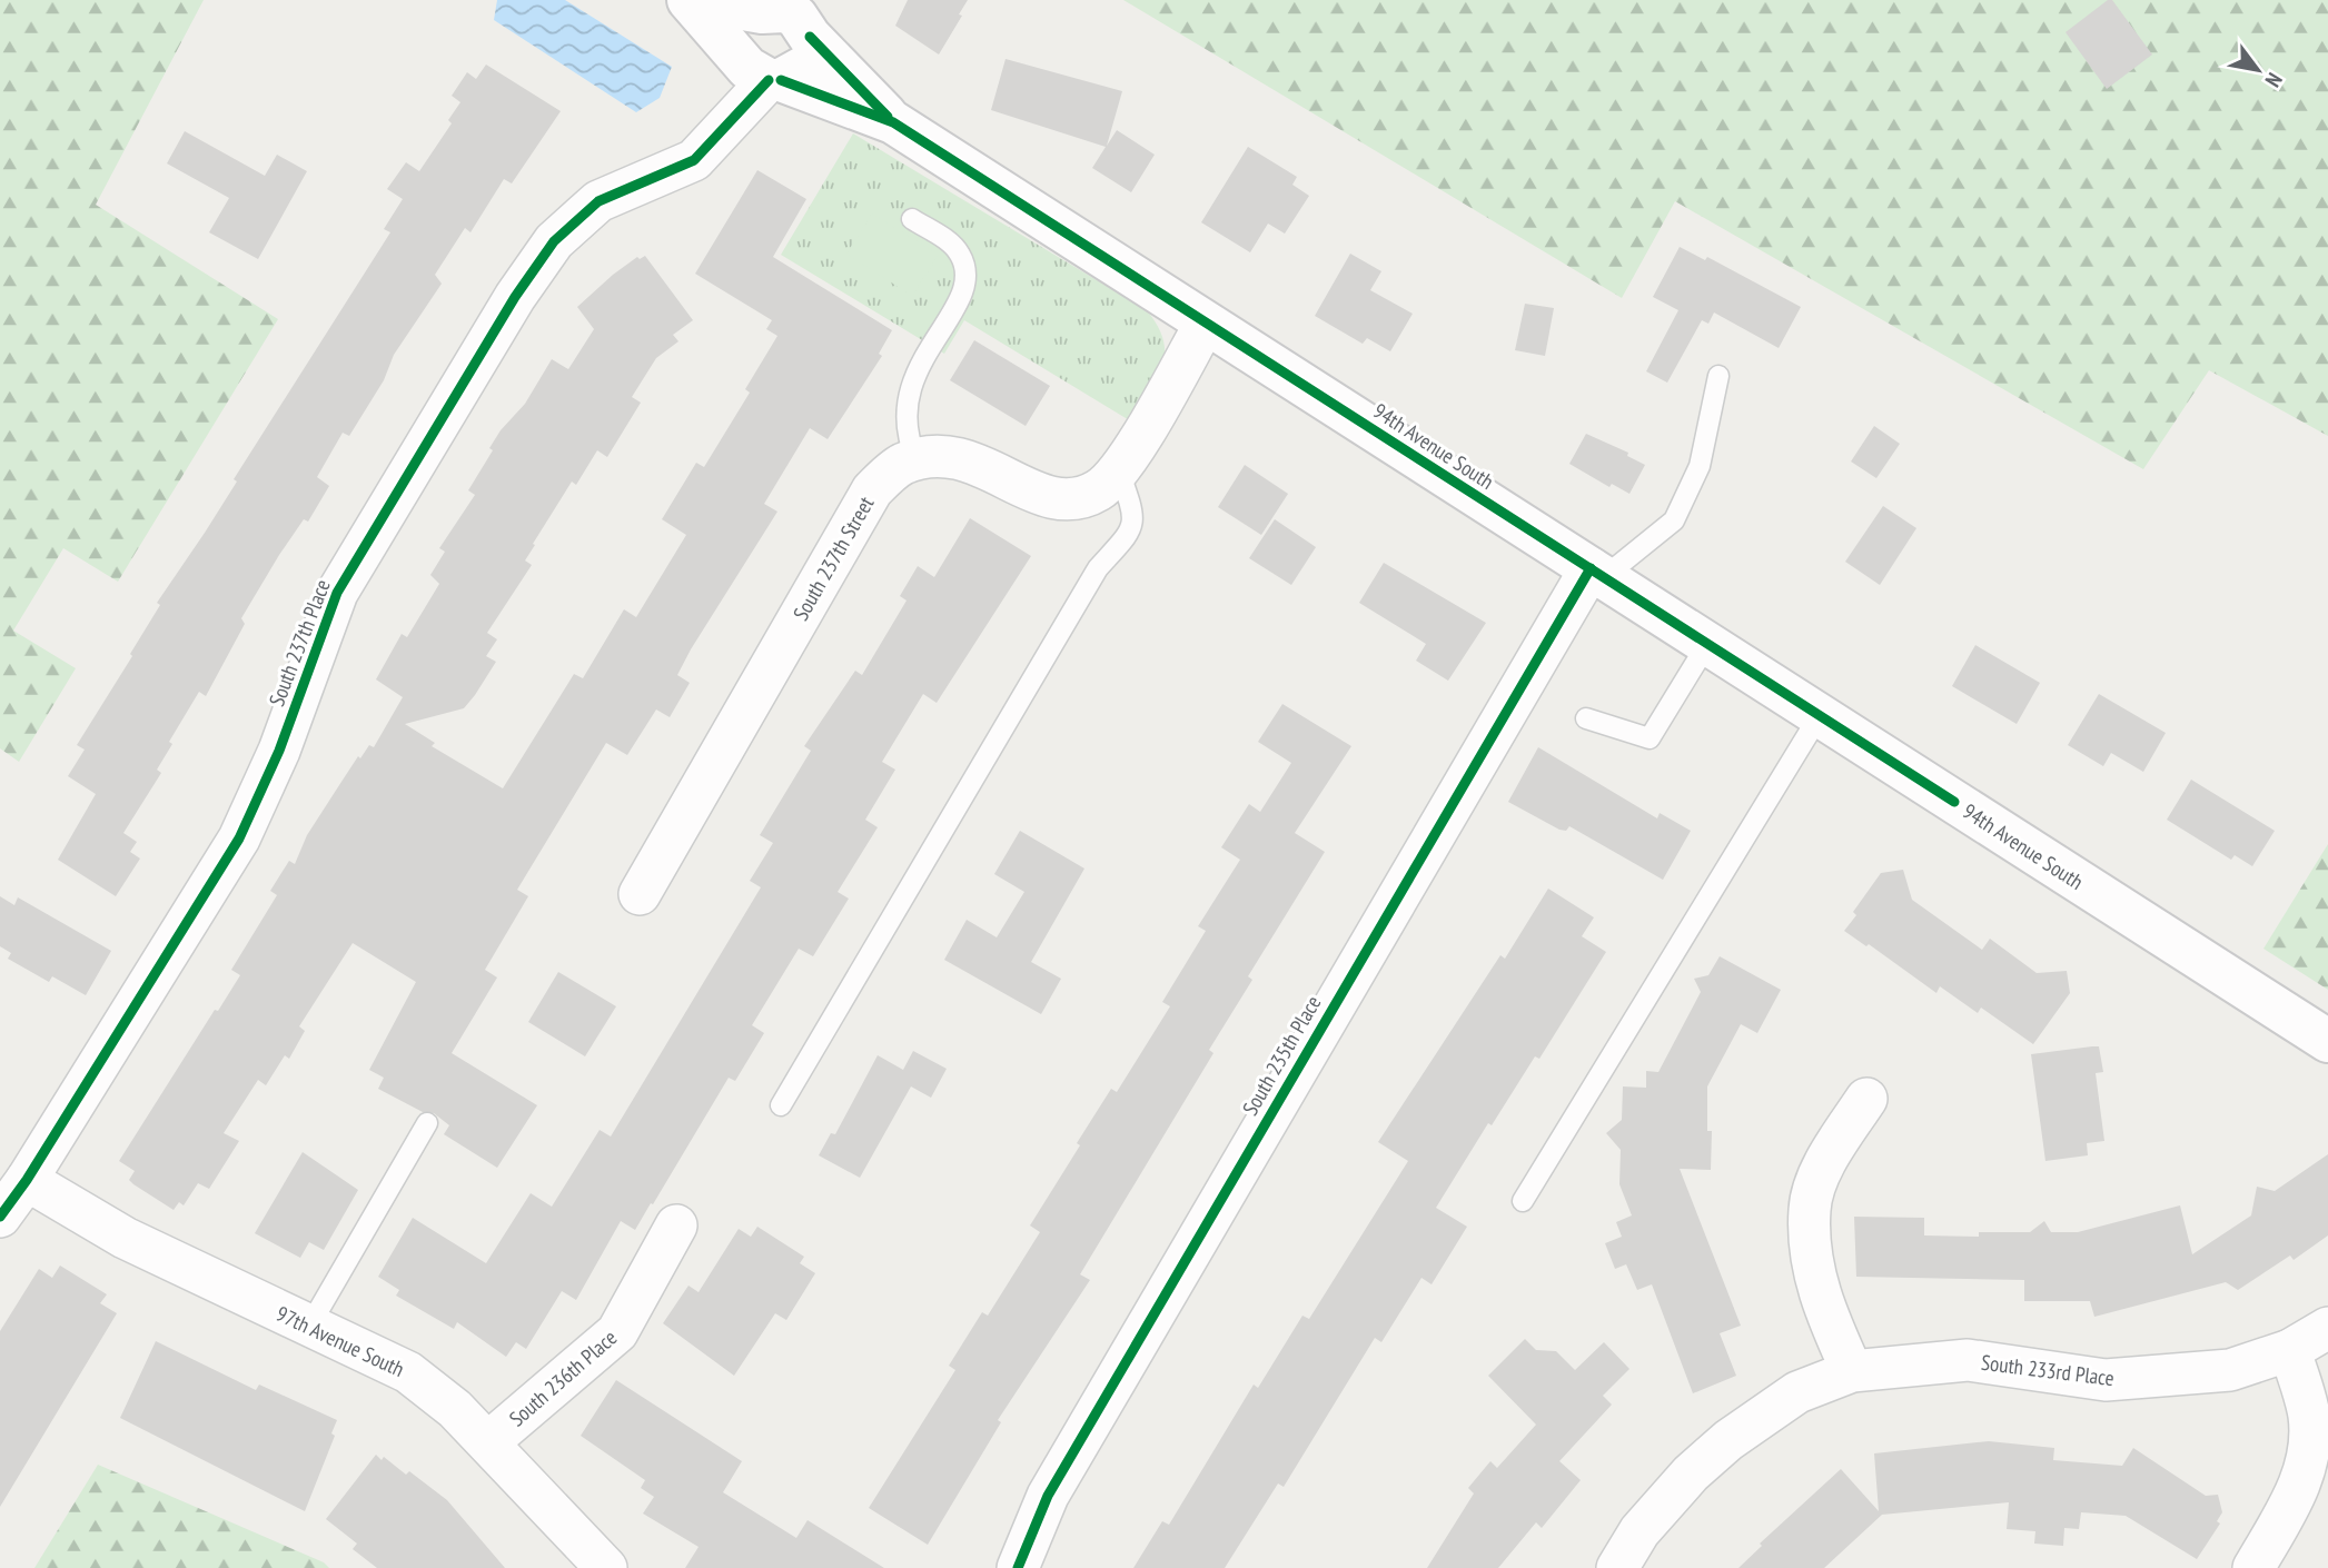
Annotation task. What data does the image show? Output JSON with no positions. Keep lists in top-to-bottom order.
{
  "streets": {
    "street": [
      "94th Avenue South",
      "South 237th Street",
      "South 237th Place",
      "South 235th Place",
      "97th Avenue South",
      "South 233rd Place",
      "South 236th Place"
    ]
  },
  "crossings": [
    ["94th Avenue South", "South 237th Street"],
    ["94th Avenue South", "South 237th Place"],
    ["94th Avenue South", "South 235th Place"],
    ["South 237th Place", "97th Avenue South"],
    ["97th Avenue South", "South 236th Place"]
  ],
  "north": "bottom right"
}
